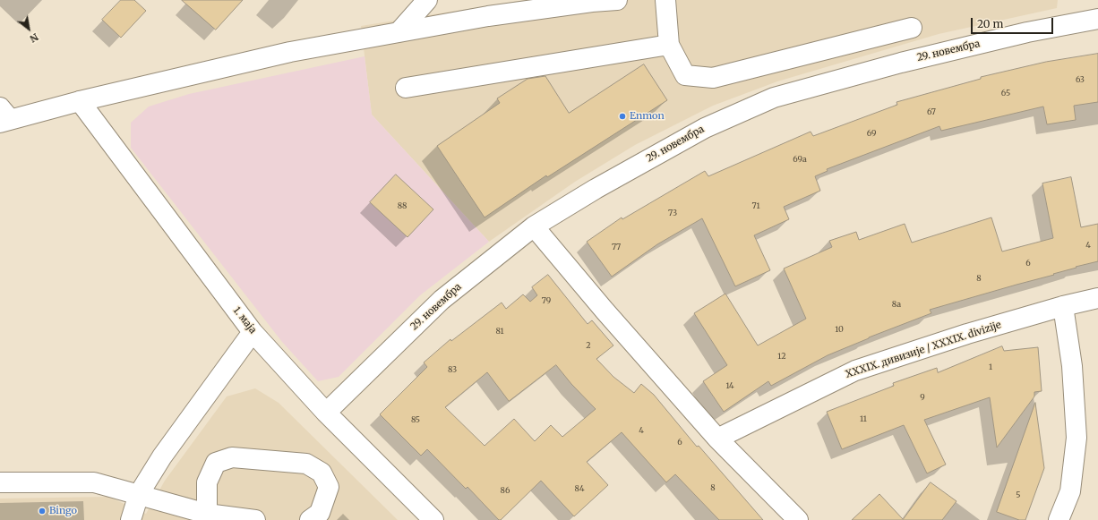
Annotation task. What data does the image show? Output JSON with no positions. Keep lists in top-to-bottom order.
{
  "streets": {
    "street": ["29. новембра", "1. маја", "XXXIX. дивизије / XXXIX. divizije"]
  },
  "crossings": [
    ["29. новембра", "1. маја"]
  ],
  "places": ["Enmon", "Bingo"],
  "house_numbers": [
    "63",
    "65",
    "67",
    "69",
    "69a",
    "88",
    "71",
    "73",
    "4",
    "77",
    "6",
    "8",
    "79",
    "8a",
    "10",
    "81",
    "2",
    "12",
    "1",
    "83",
    "14",
    "9",
    "11",
    "85",
    "4",
    "6",
    "8",
    "84",
    "86",
    "5"
  ],
  "scale_bar": "20 m",
  "north": "bottom right"
}
